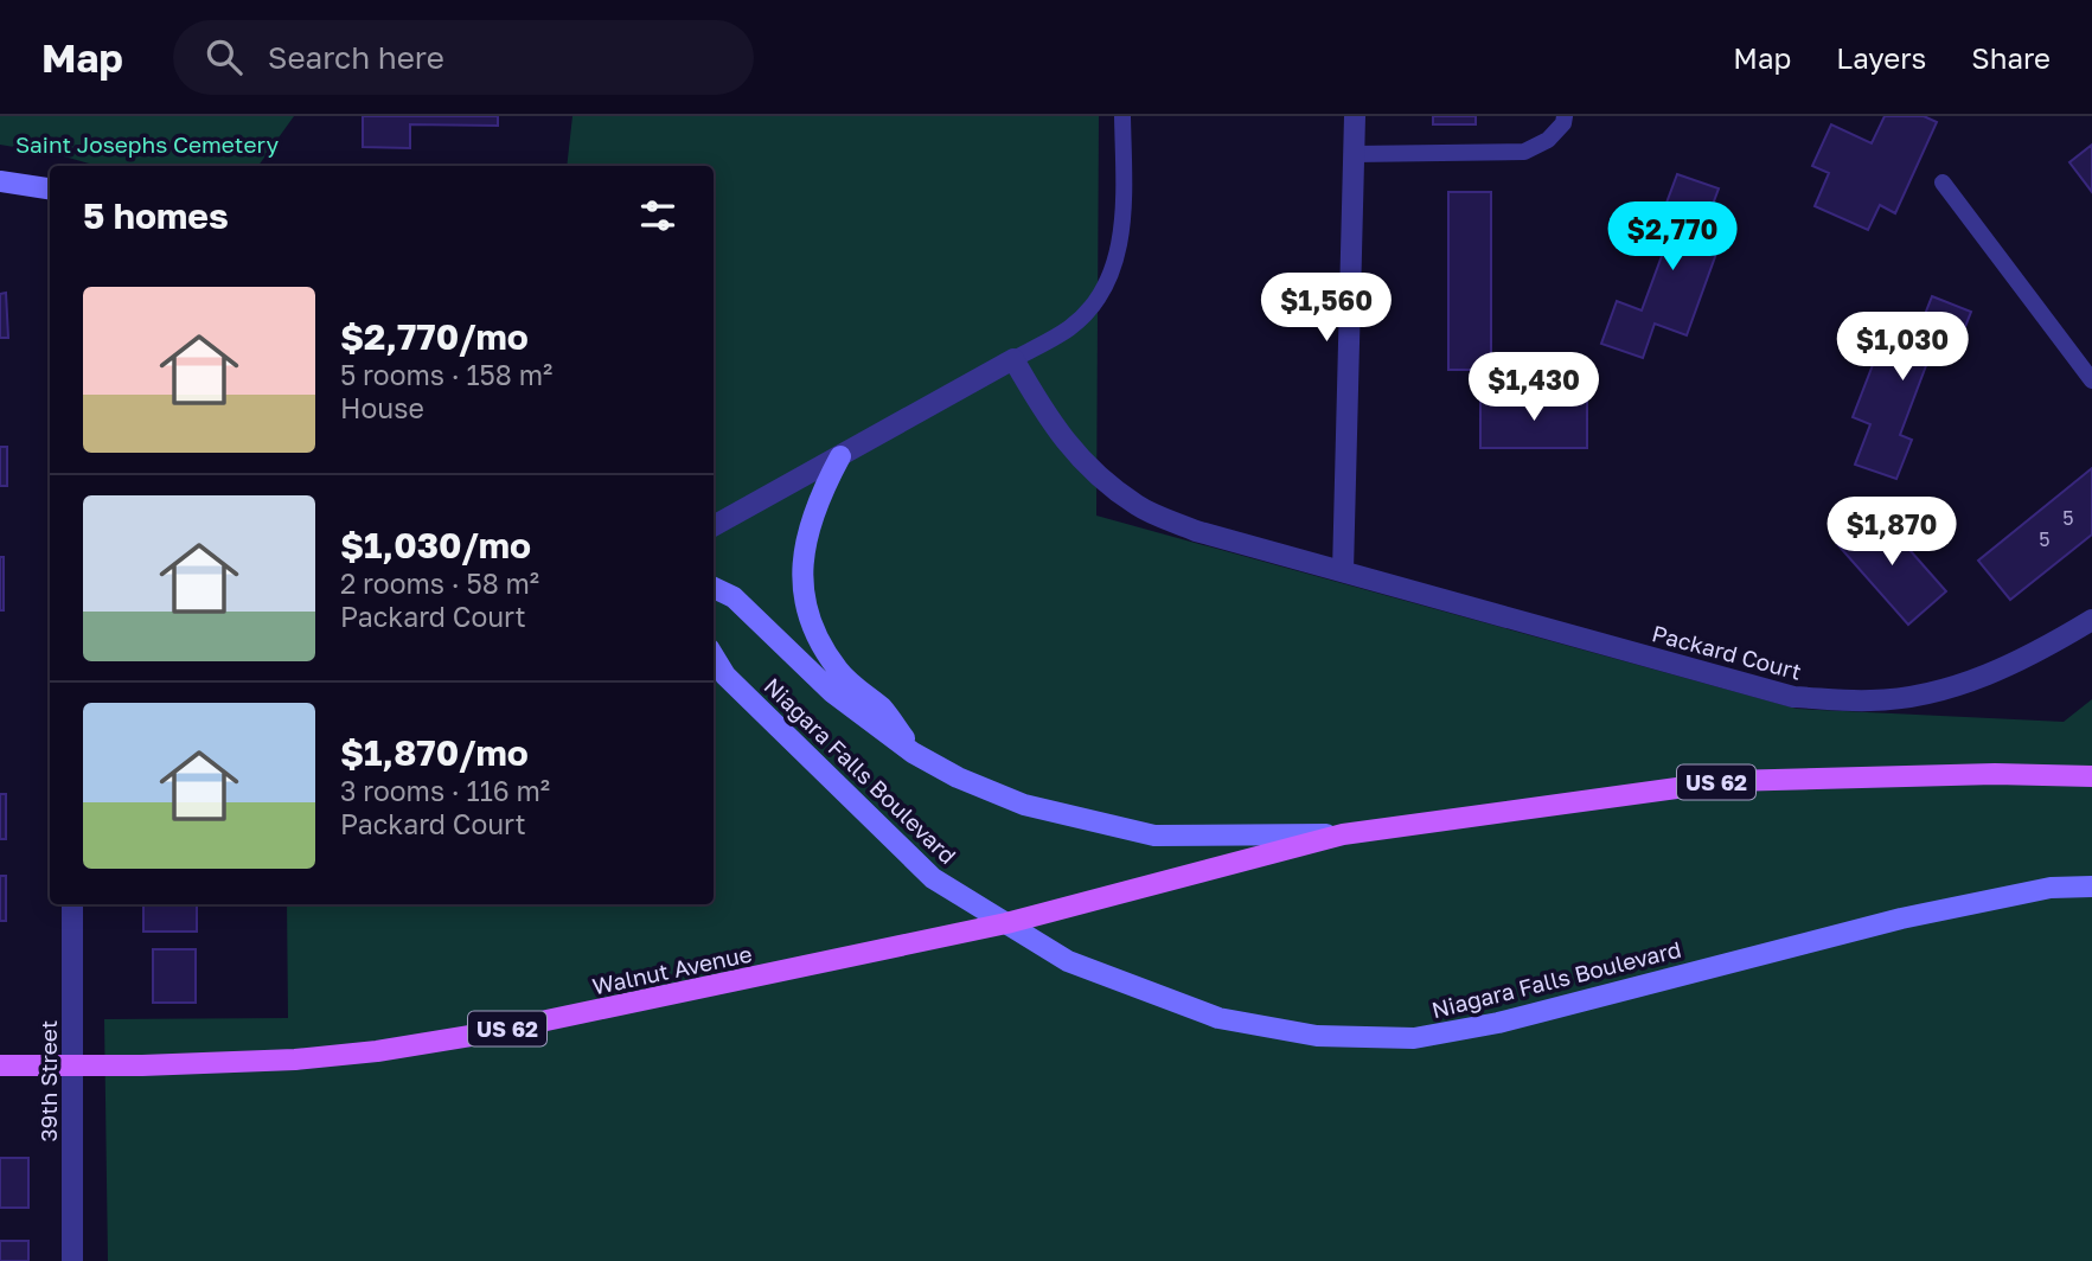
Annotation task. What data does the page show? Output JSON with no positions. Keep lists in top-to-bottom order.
{
  "streets": {
    "main road": ["Niagara Falls Boulevard", "US 62", "Walnut Avenue"],
    "street": ["Packard Court", "39th Street"]
  },
  "crossings": [
    ["Niagara Falls Boulevard", "Walnut Avenue"],
    ["Walnut Avenue", "39th Street"]
  ],
  "parks": ["Saint Josephs Cemetery"],
  "house_numbers": ["5", "5"],
  "page": {
    "header": "Map",
    "search": "Search here",
    "nav": ["Map", "Layers", "Share"],
    "heading": "5 homes",
    "price": [
      "$2,770",
      "$1,560",
      "$1,030",
      "$1,430",
      "$1,870"
    ],
    "list": [
      {
        "name": "$2,770/mo",
        "note": "5 rooms · 158 m² · House"
      },
      {
        "name": "$1,030/mo",
        "note": "2 rooms · 58 m² · Packard Court"
      },
      {
        "name": "$1,870/mo",
        "note": "3 rooms · 116 m² · Packard Court"
      }
    ]
  }
}
